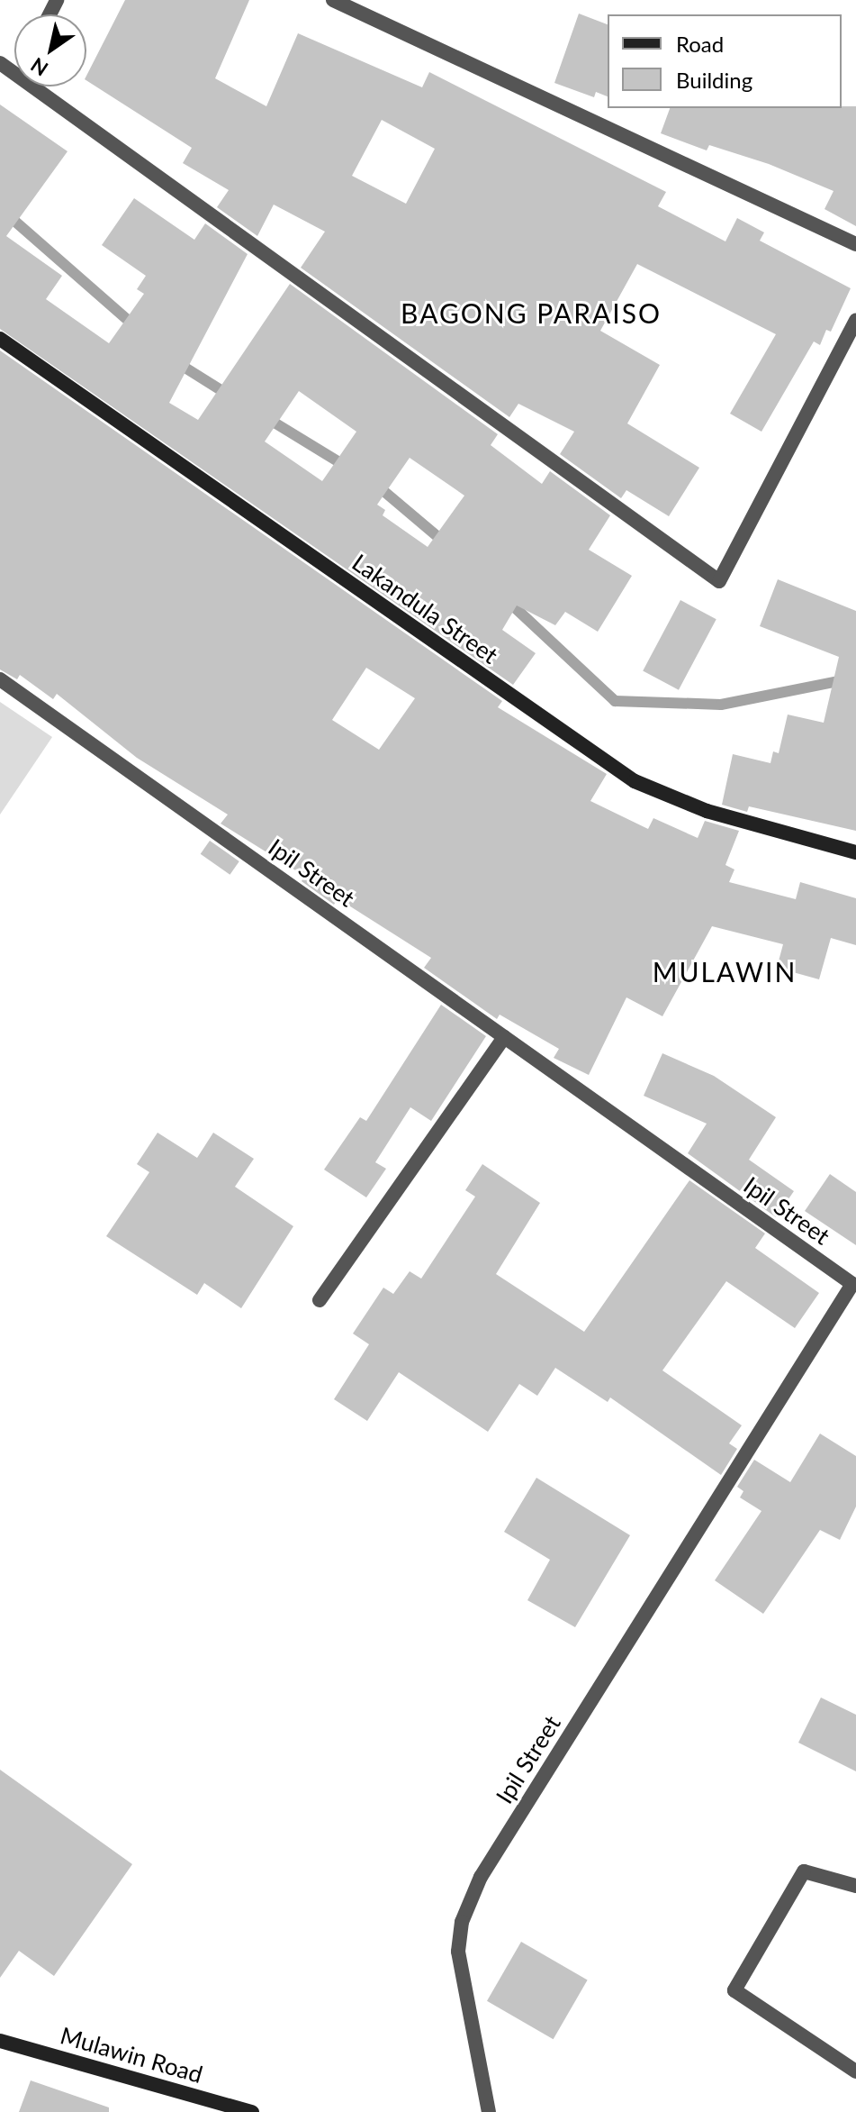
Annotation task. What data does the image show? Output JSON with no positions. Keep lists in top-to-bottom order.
{
  "streets": {
    "street": ["Lakandula Street", "Ipil Street", "Mulawin Road"]
  },
  "districts": ["BAGONG PARAISO", "MULAWIN"],
  "legend": ["Road", "Building"],
  "north": "bottom left"
}
